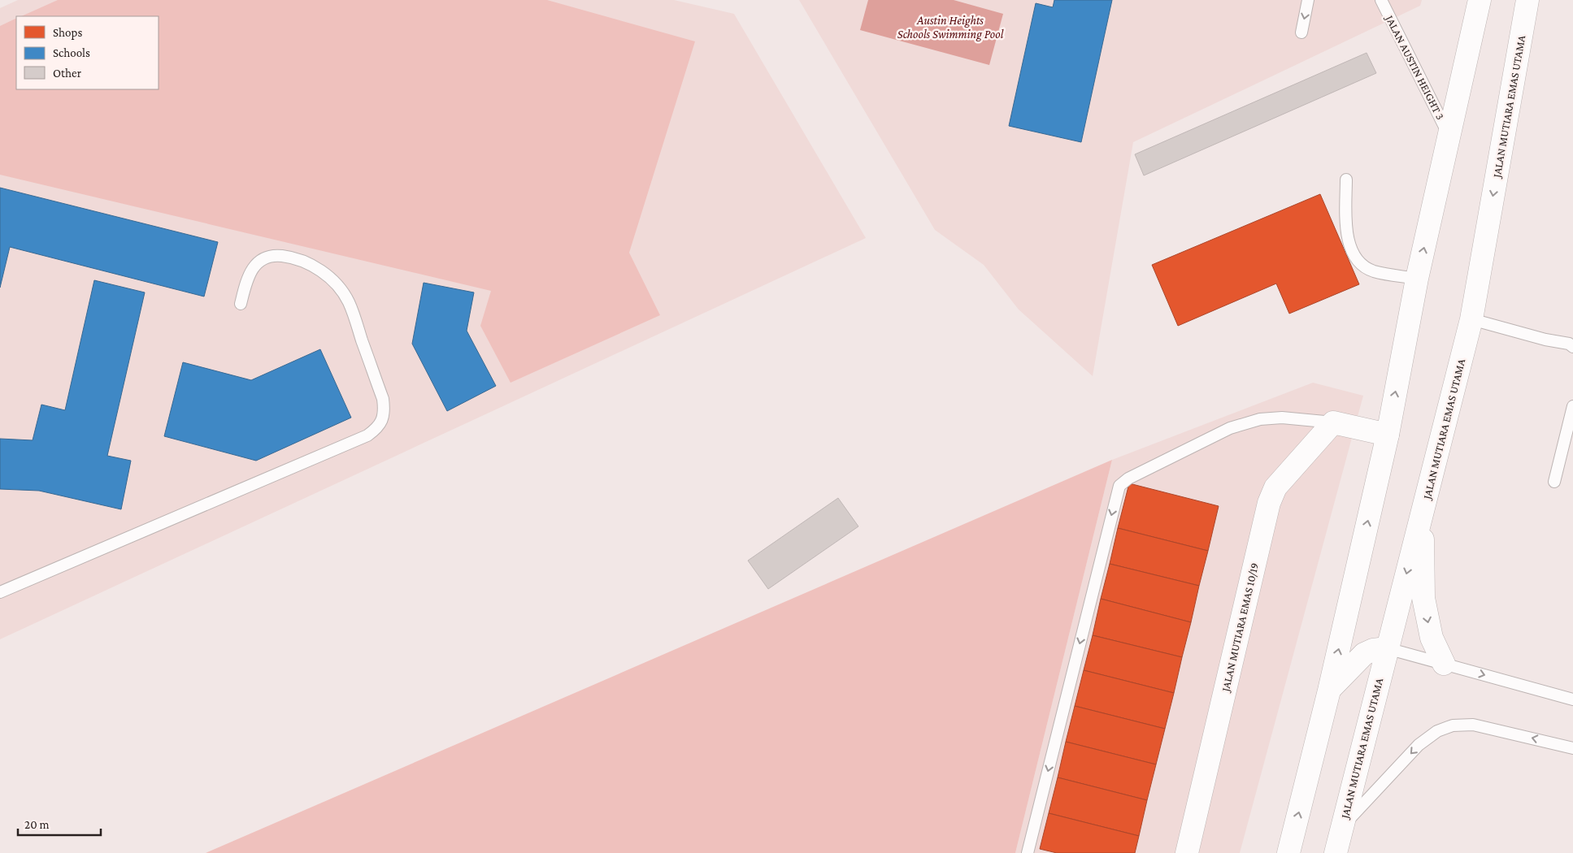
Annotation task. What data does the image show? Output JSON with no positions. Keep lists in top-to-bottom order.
{
  "streets": {
    "main road": ["JALAN MUTIARA EMAS UTAMA", "JALAN MUTIARA EMAS 10/19"],
    "lane": ["JALAN AUSTIN HEIGHT 3"]
  },
  "water": ["Austin Heights Schools Swimming Pool"],
  "legend": ["Shops", "Schools", "Other"],
  "scale_bar": "20 m"
}
